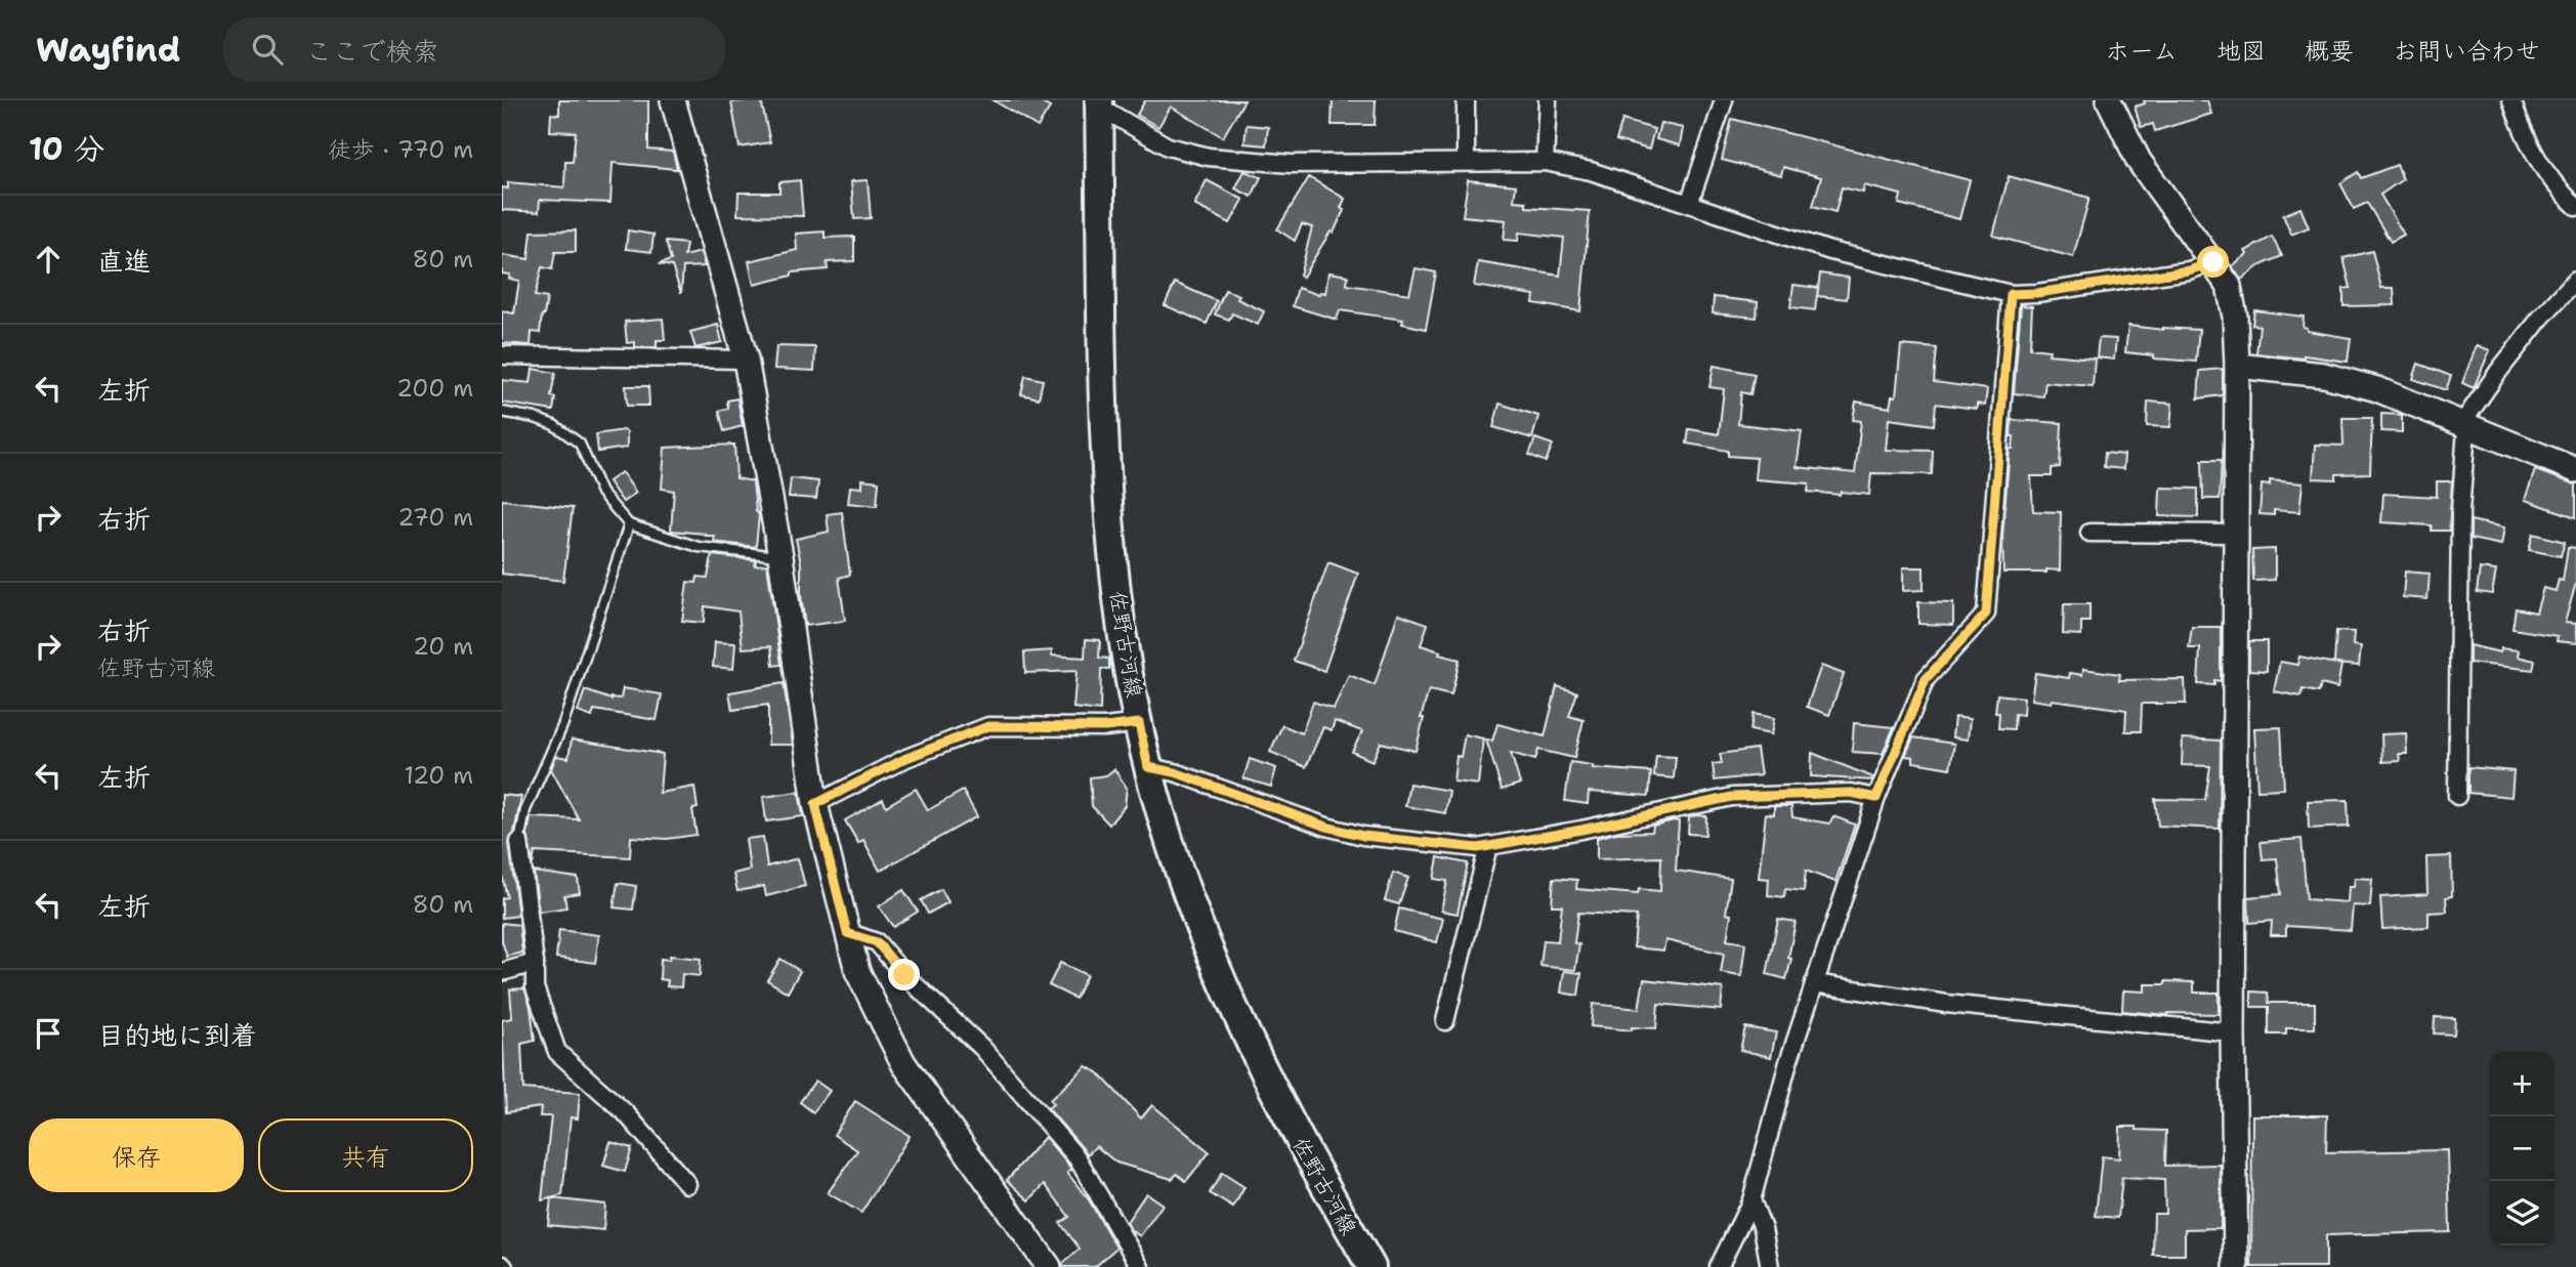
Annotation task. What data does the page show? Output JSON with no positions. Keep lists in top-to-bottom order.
{
  "streets": {
    "main road": ["佐野古河線"]
  },
  "page": {
    "header": "Wayfind",
    "search": "ここで検索",
    "nav": [
      "ホーム",
      "地図",
      "概要",
      "お問い合わせ"
    ],
    "heading": ["10 分", "徒歩 · 770 m"],
    "list": [
      ["直進", "80 m"],
      ["左折", "200 m"],
      ["右折", "270 m"],
      ["右折", "佐野古河線", "20 m"],
      ["左折", "120 m"],
      ["左折", "80 m"],
      "目的地に到着"
    ],
    "map_buttons": ["+", "−"],
    "buttons": ["保存", "共有"]
  }
}
